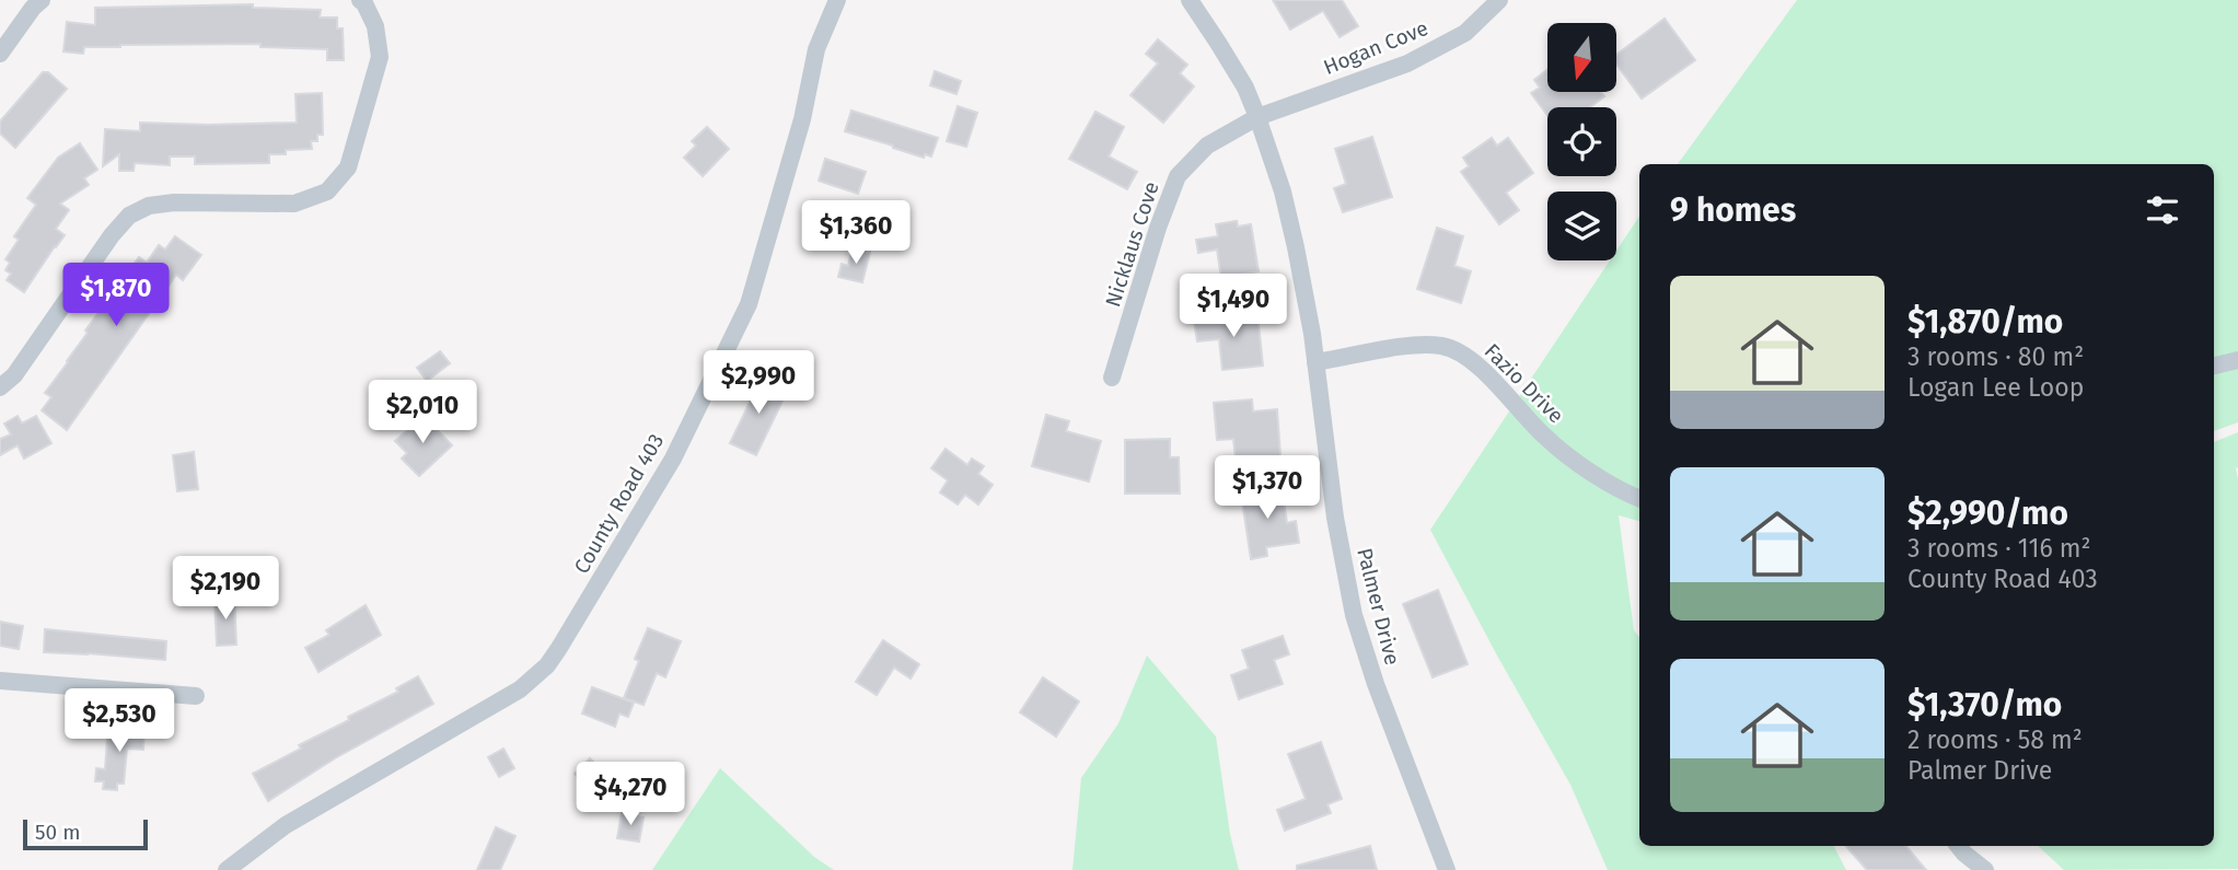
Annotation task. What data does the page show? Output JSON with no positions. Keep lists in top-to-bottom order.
{
  "streets": {
    "street": [
      "Hogan Cove",
      "Nicklaus Cove",
      "Fazio Drive",
      "County Road 403",
      "Palmer Drive"
    ]
  },
  "crossings": [
    ["Hogan Cove", "Nicklaus Cove"],
    ["Hogan Cove", "Palmer Drive"],
    ["Nicklaus Cove", "Palmer Drive"],
    ["Fazio Drive", "Palmer Drive"]
  ],
  "scale_bar": "50 m",
  "north": "bottom",
  "page": {
    "heading": "9 homes",
    "price": [
      "$1,360",
      "$1,870",
      "$1,490",
      "$2,990",
      "$2,010",
      "$1,370",
      "$2,190",
      "$2,530",
      "$4,270"
    ],
    "list": [
      {
        "name": "$1,870/mo",
        "note": "3 rooms · 80 m² · Logan Lee Loop"
      },
      {
        "name": "$2,990/mo",
        "note": "3 rooms · 116 m² · County Road 403"
      },
      {
        "name": "$1,370/mo",
        "note": "2 rooms · 58 m² · Palmer Drive"
      }
    ],
    "scale": "50 m"
  }
}
